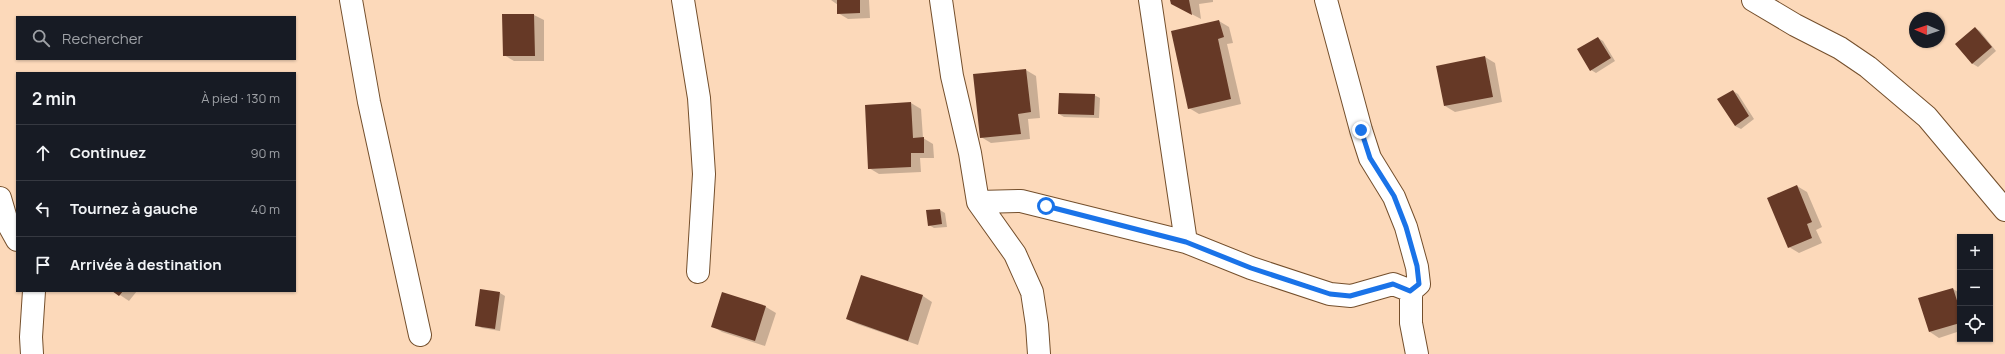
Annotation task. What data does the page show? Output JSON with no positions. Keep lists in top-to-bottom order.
{
  "north": "left",
  "page": {
    "search": "Rechercher",
    "heading": ["2 min", "À pied · 130 m"],
    "list": [
      ["Continuez", "90 m"],
      ["Tournez à gauche", "40 m"],
      "Arrivée à destination"
    ],
    "map_buttons": ["+", "−"]
  }
}
